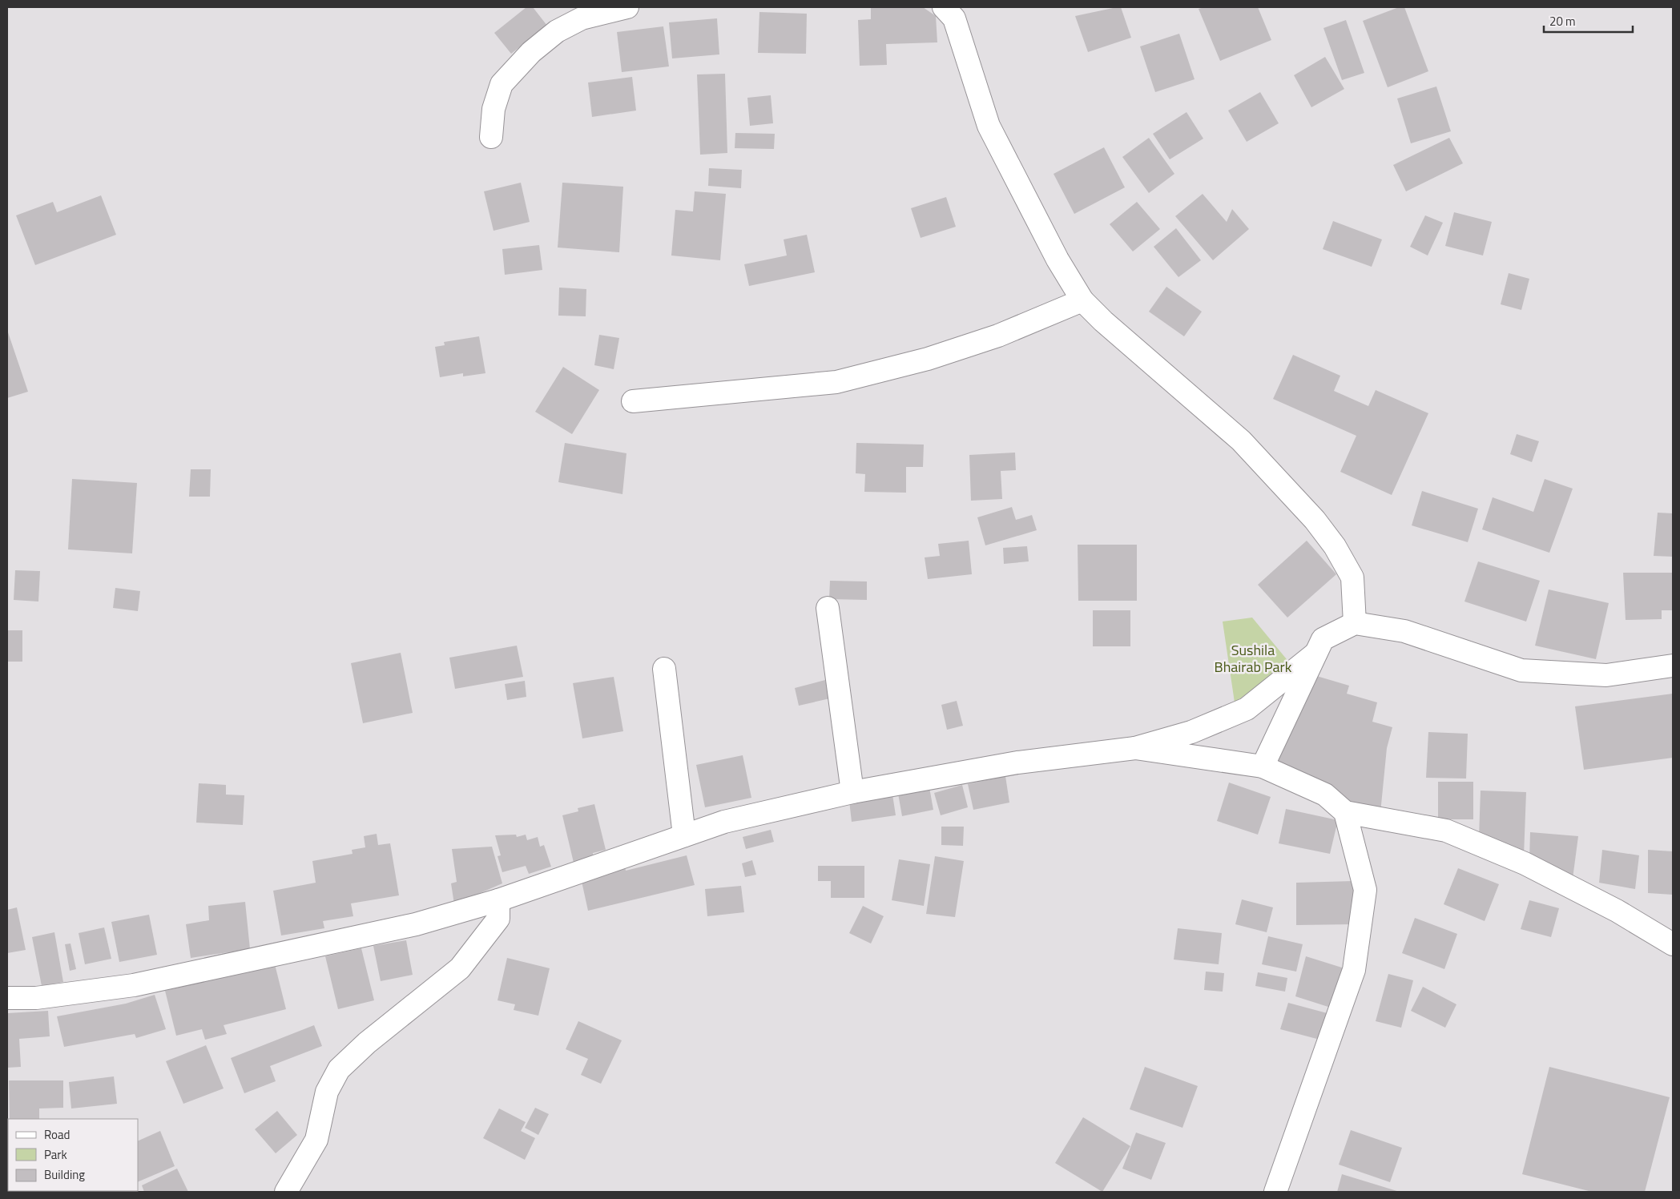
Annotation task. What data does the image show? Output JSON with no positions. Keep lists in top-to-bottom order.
{
  "parks": ["Sushila Bhairab Park"],
  "legend": ["Road", "Park", "Building"],
  "scale_bar": "20 m"
}
